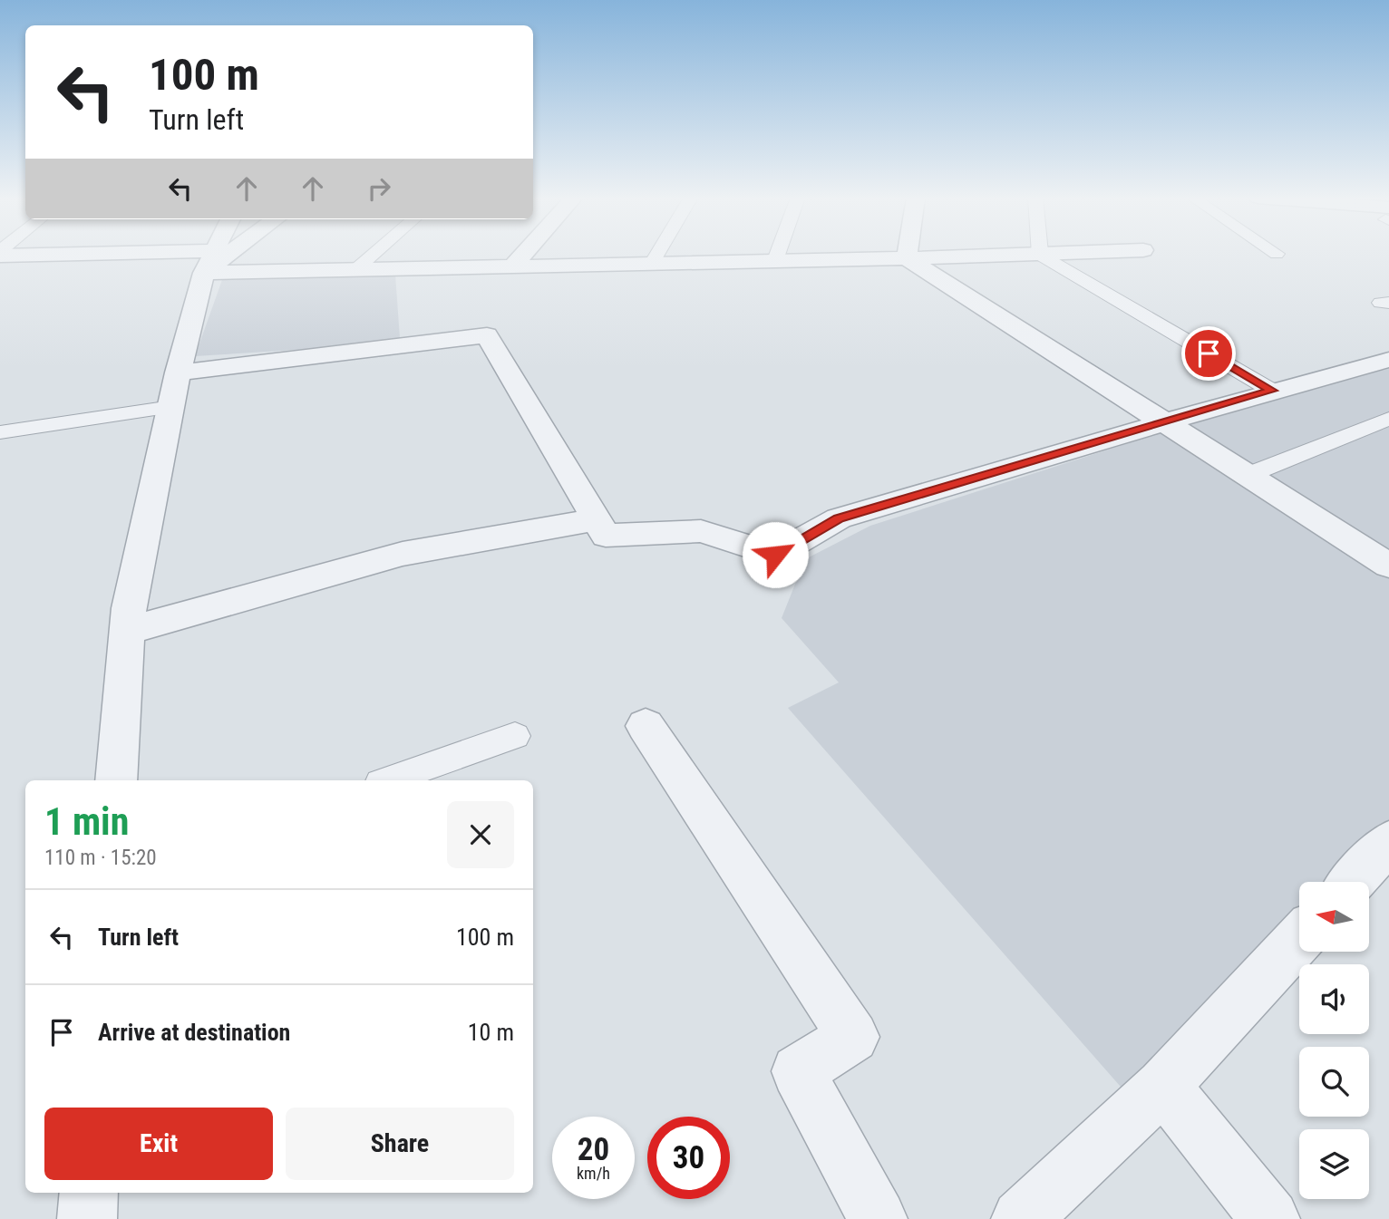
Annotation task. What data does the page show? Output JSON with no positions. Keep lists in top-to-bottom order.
{
  "north": "left",
  "page": {
    "turn": ["100 m", "Turn left"],
    "heading": ["1 min", "110 m · 15:20"],
    "list": [
      {
        "name": "Turn left",
        "value": "100 m"
      },
      {
        "name": "Arrive at destination",
        "value": "10 m"
      }
    ],
    "buttons": ["Exit", "Share"],
    "speed": "20 km/h",
    "limit": "30"
  }
}
